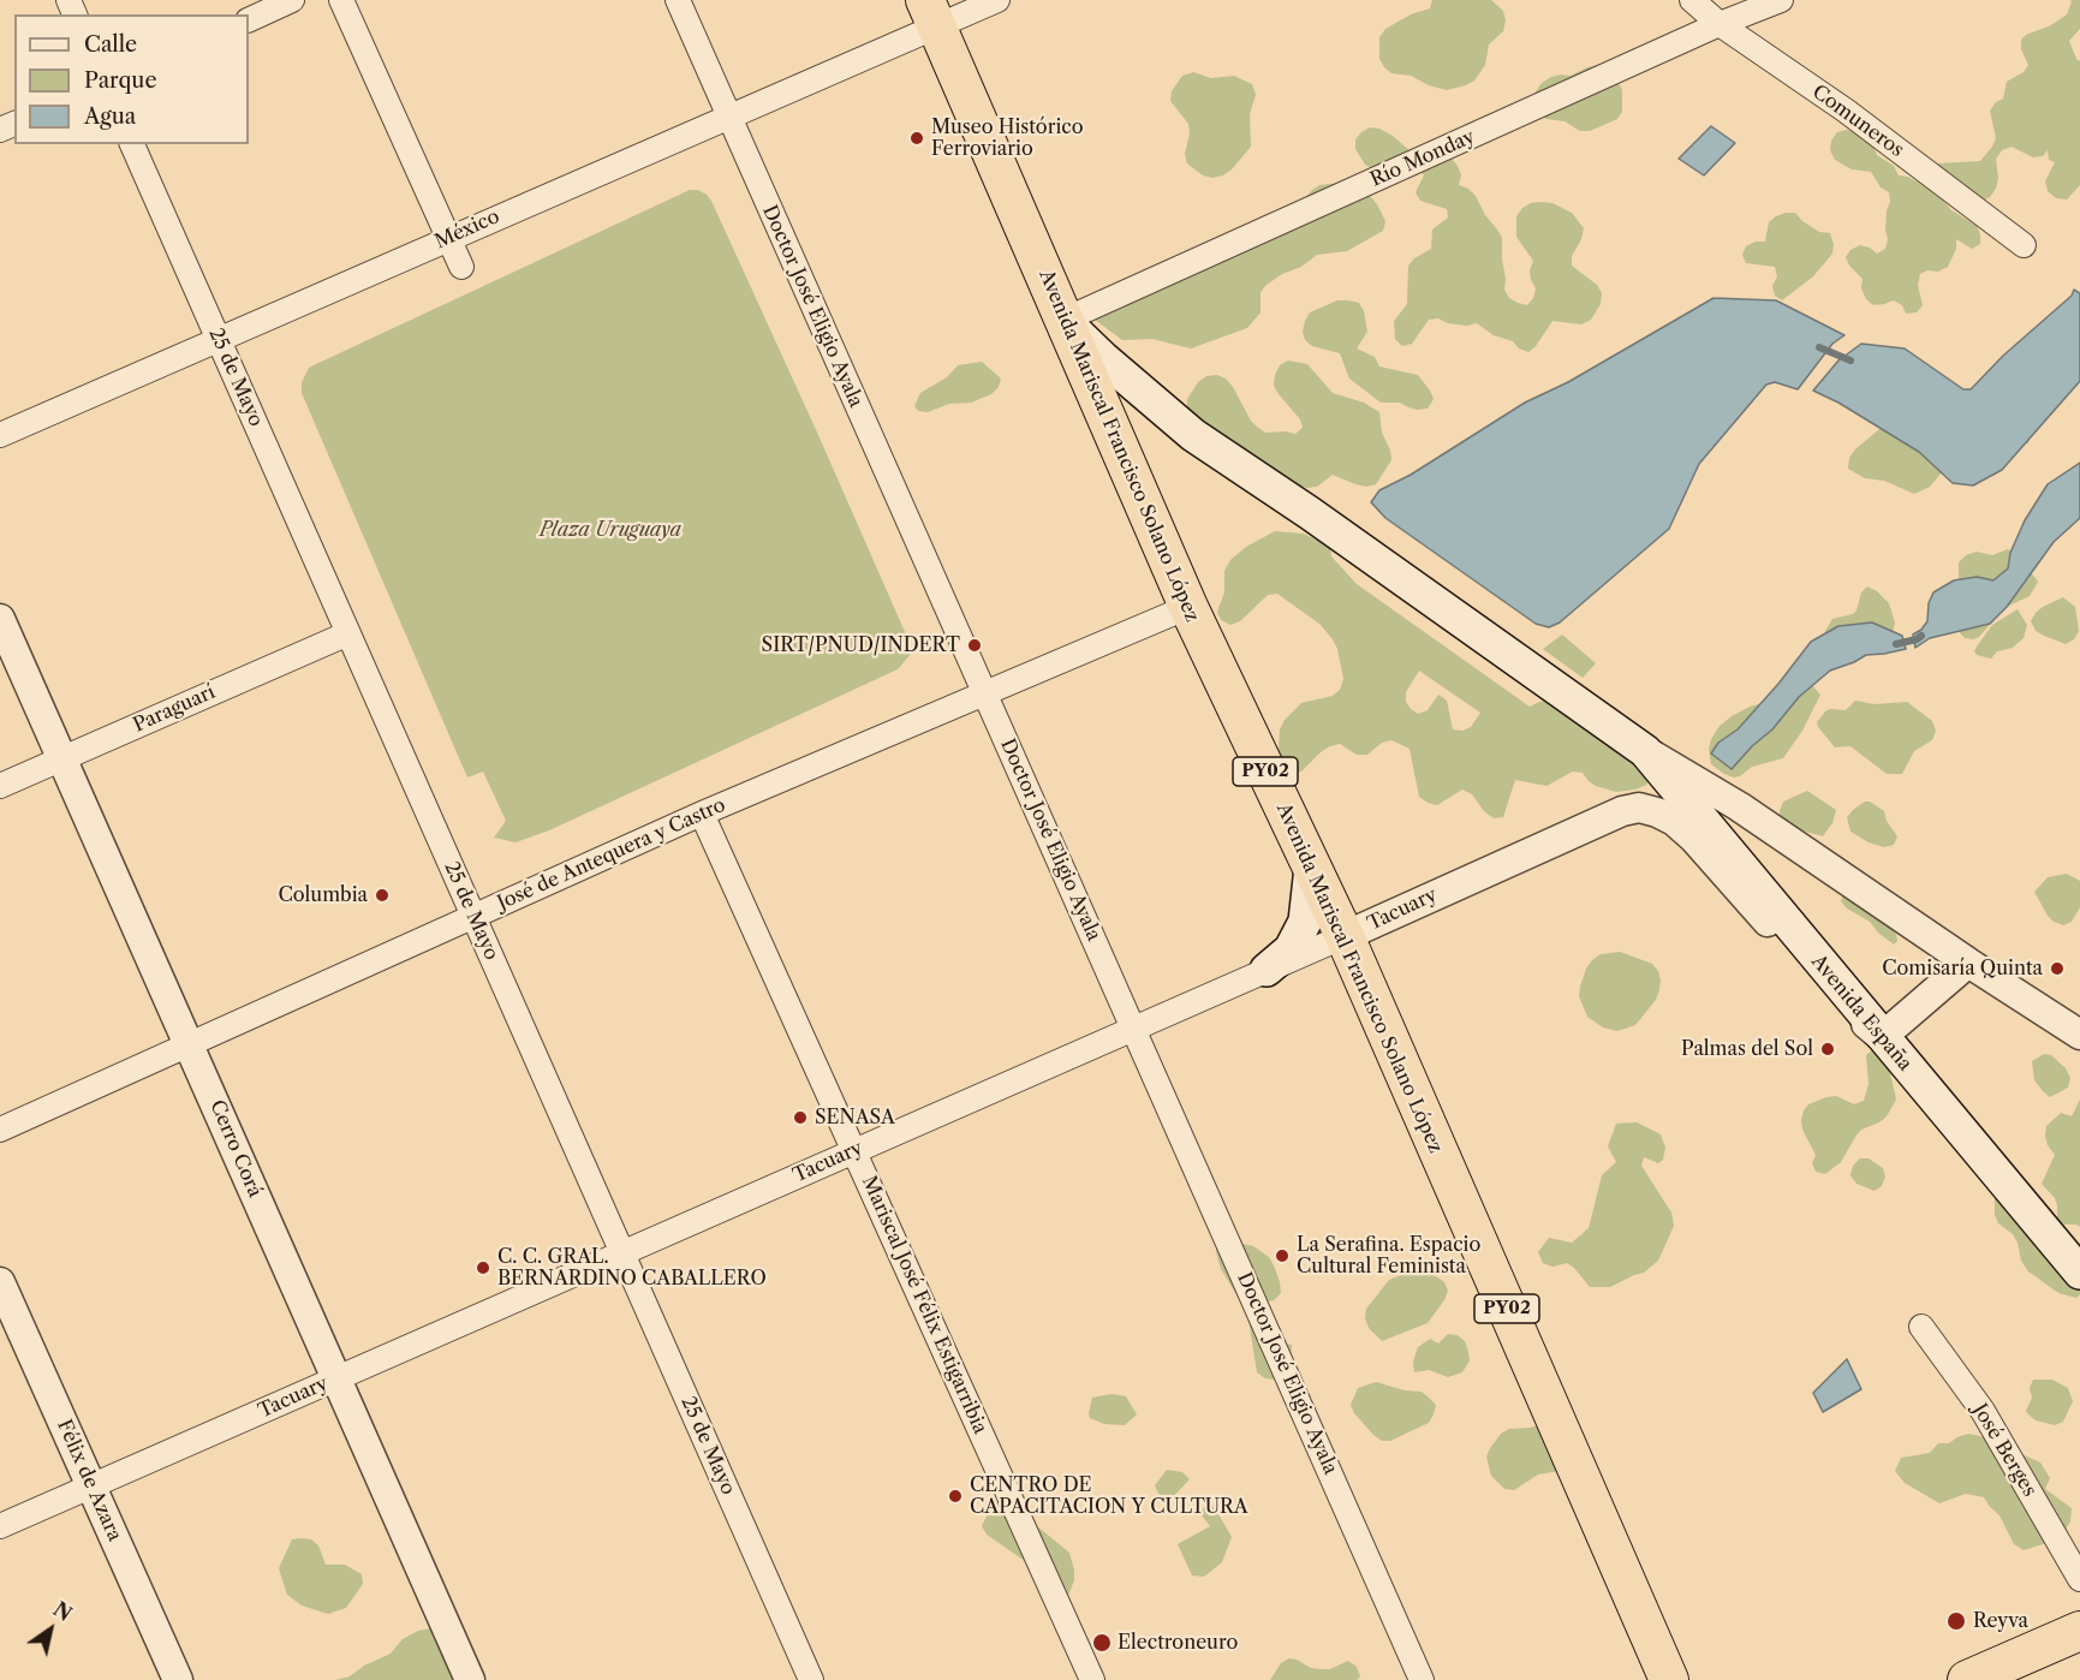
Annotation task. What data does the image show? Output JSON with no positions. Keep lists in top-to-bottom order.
{
  "streets": {
    "highway": ["Avenida Mariscal Francisco Solano López", "PY02"],
    "main road": ["Avenida España"],
    "street": [
      "Comuneros",
      "Río Monday",
      "México",
      "Doctor José Eligio Ayala",
      "25 de Mayo",
      "Paraguarí",
      "José de Antequera y Castro",
      "Tacuary",
      "Cerro Corá",
      "Mariscal José Félix Estigarribia",
      "José Berges",
      "Félix de Azara"
    ]
  },
  "crossings": [
    ["Comuneros", "Río Monday"],
    ["Río Monday", "Avenida Mariscal Francisco Solano López"],
    ["Río Monday", "PY02"],
    ["México", "Doctor José Eligio Ayala"],
    ["México", "25 de Mayo"],
    ["México", "Avenida Mariscal Francisco Solano López"],
    ["Doctor José Eligio Ayala", "José de Antequera y Castro"],
    ["Doctor José Eligio Ayala", "Tacuary"],
    ["25 de Mayo", "Paraguarí"],
    ["25 de Mayo", "José de Antequera y Castro"],
    ["25 de Mayo", "Tacuary"],
    ["Avenida Mariscal Francisco Solano López", "PY02"],
    ["Avenida Mariscal Francisco Solano López", "José de Antequera y Castro"],
    ["Avenida Mariscal Francisco Solano López", "Tacuary"],
    ["Paraguarí", "Cerro Corá"],
    ["PY02", "Avenida España"],
    ["José de Antequera y Castro", "Cerro Corá"],
    ["José de Antequera y Castro", "Mariscal José Félix Estigarribia"],
    ["Tacuary", "Avenida España"],
    ["Tacuary", "Cerro Corá"],
    ["Tacuary", "Mariscal José Félix Estigarribia"],
    ["Tacuary", "Félix de Azara"]
  ],
  "parks": ["Plaza Uruguaya"],
  "places": [
    "Museo Histórico Ferroviario",
    "SIRT/PNUD/INDERT",
    "Columbia",
    "Comisaría Quinta",
    "Palmas del Sol",
    "SENASA",
    "La Serafina. Espacio Cultural Feminista",
    "C. C. GRAL. BERNARDINO CABALLERO",
    "CENTRO DE CAPACITACION Y CULTURA",
    "Reyva",
    "Electroneuro"
  ],
  "legend": ["Calle", "Parque", "Agua"],
  "north": "top right"
}
